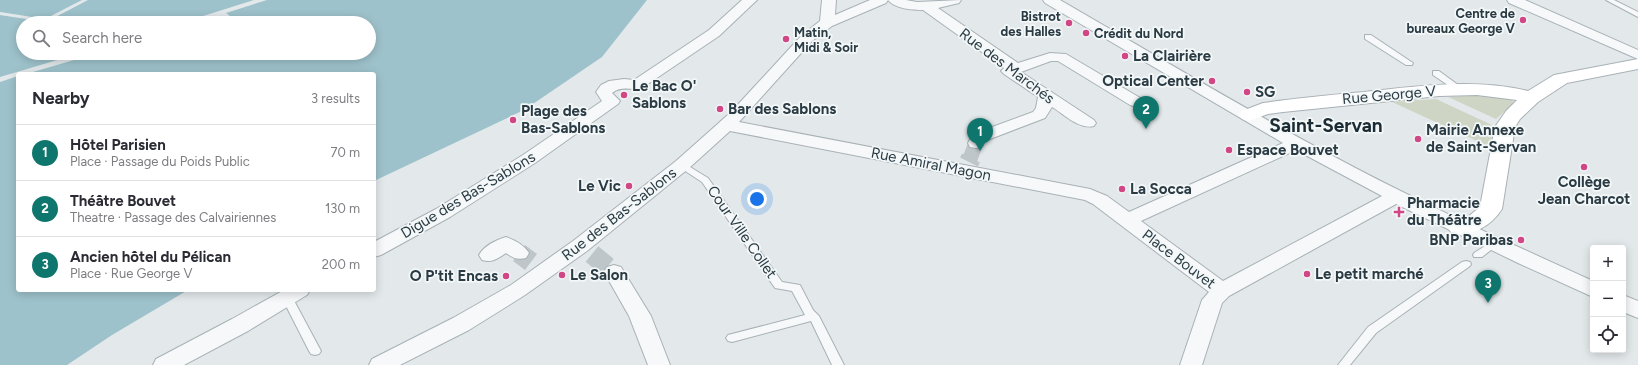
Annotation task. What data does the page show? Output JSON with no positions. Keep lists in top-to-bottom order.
{
  "streets": {
    "street": [
      "Rue des Marchés",
      "Rue George V",
      "Rue Amiral Magon",
      "Digue des Bas-Sablons",
      "Rue des Bas-Sablons",
      "Place Bouvet"
    ],
    "lane": ["Cour Ville Collet"]
  },
  "crossings": [
    ["Rue Amiral Magon", "Rue des Bas-Sablons"],
    ["Rue Amiral Magon", "Place Bouvet"],
    ["Rue des Bas-Sablons", "Cour Ville Collet"]
  ],
  "districts": ["Saint-Servan"],
  "places": {
    "other": [
      "Centre de bureaux George V",
      "Bistrot des Halles",
      "Crédit du Nord",
      "Matin, Midi & Soir",
      "La Clairière",
      "Optical Center",
      "SG",
      "Le Bac O' Sablons",
      "Bar des Sablons",
      "Plage des Bas-Sablons",
      "Mairie Annexe de Saint-Servan",
      "Espace Bouvet",
      "Collège Jean Charcot",
      "Le Vic",
      "La Socca",
      "BNP Paribas",
      "Le petit marché",
      "Le Salon",
      "O P'tit Encas"
    ],
    "health": ["Pharmacie du Théâtre"]
  },
  "page": {
    "search": "Search here",
    "heading": ["Nearby", "3 results"],
    "pins": ["2", "1", "3"],
    "list": [
      {
        "mark": "1",
        "name": "Hôtel Parisien",
        "note": "Place · Passage du Poids Public",
        "value": "70 m"
      },
      {
        "mark": "2",
        "name": "Théâtre Bouvet",
        "note": "Theatre · Passage des Calvairiennes",
        "value": "130 m"
      },
      {
        "mark": "3",
        "name": "Ancien hôtel du Pélican",
        "note": "Place · Rue George V",
        "value": "200 m"
      }
    ],
    "map_buttons": ["+", "−"]
  }
}
